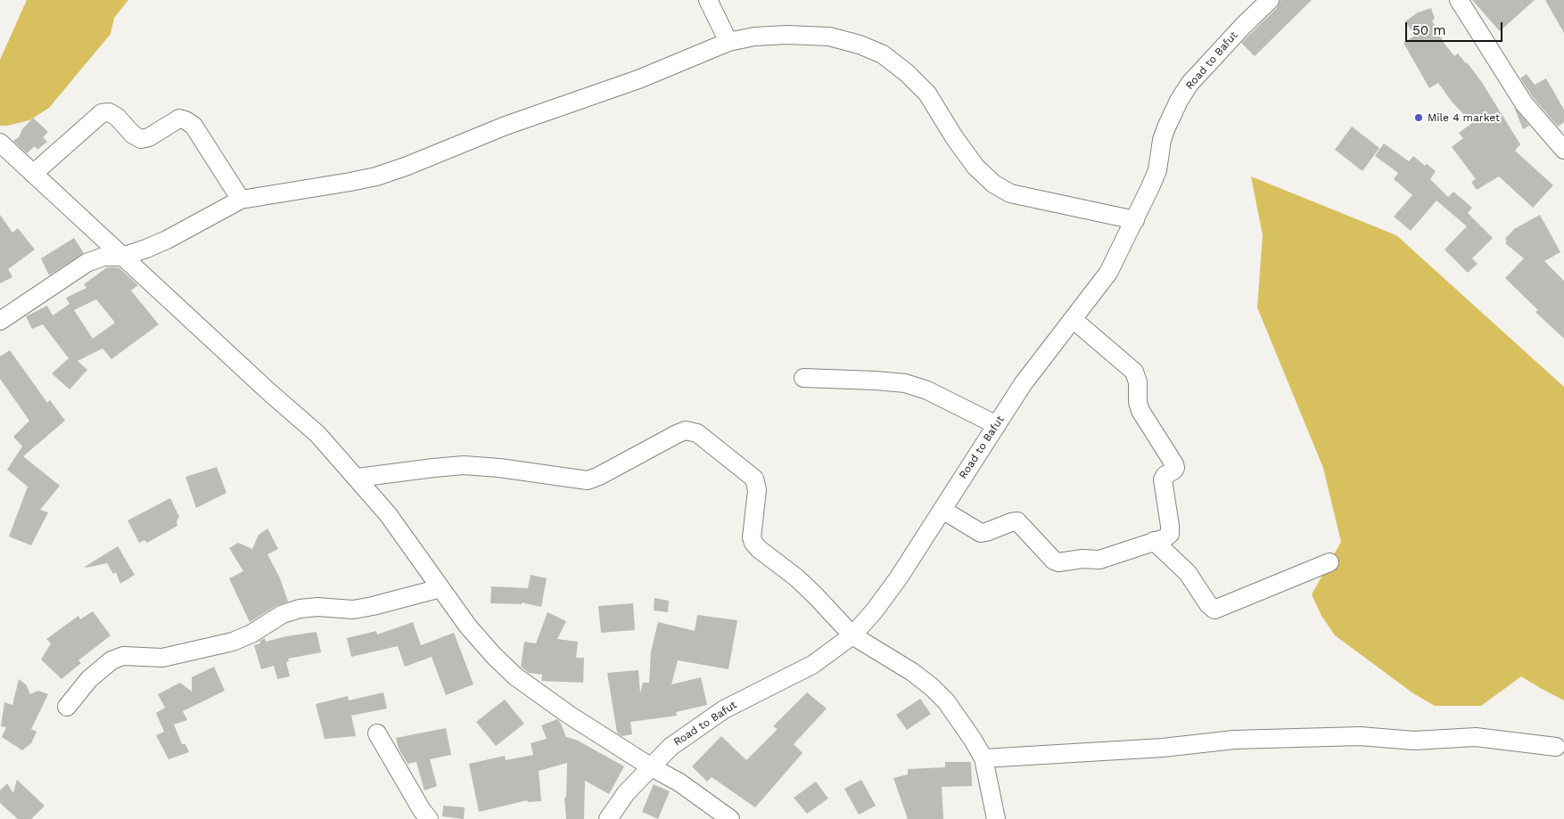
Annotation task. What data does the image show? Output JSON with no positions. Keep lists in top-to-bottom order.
{
  "streets": {
    "street": ["Road to Bafut"]
  },
  "places": ["Mile 4 market"],
  "scale_bar": "50 m"
}
